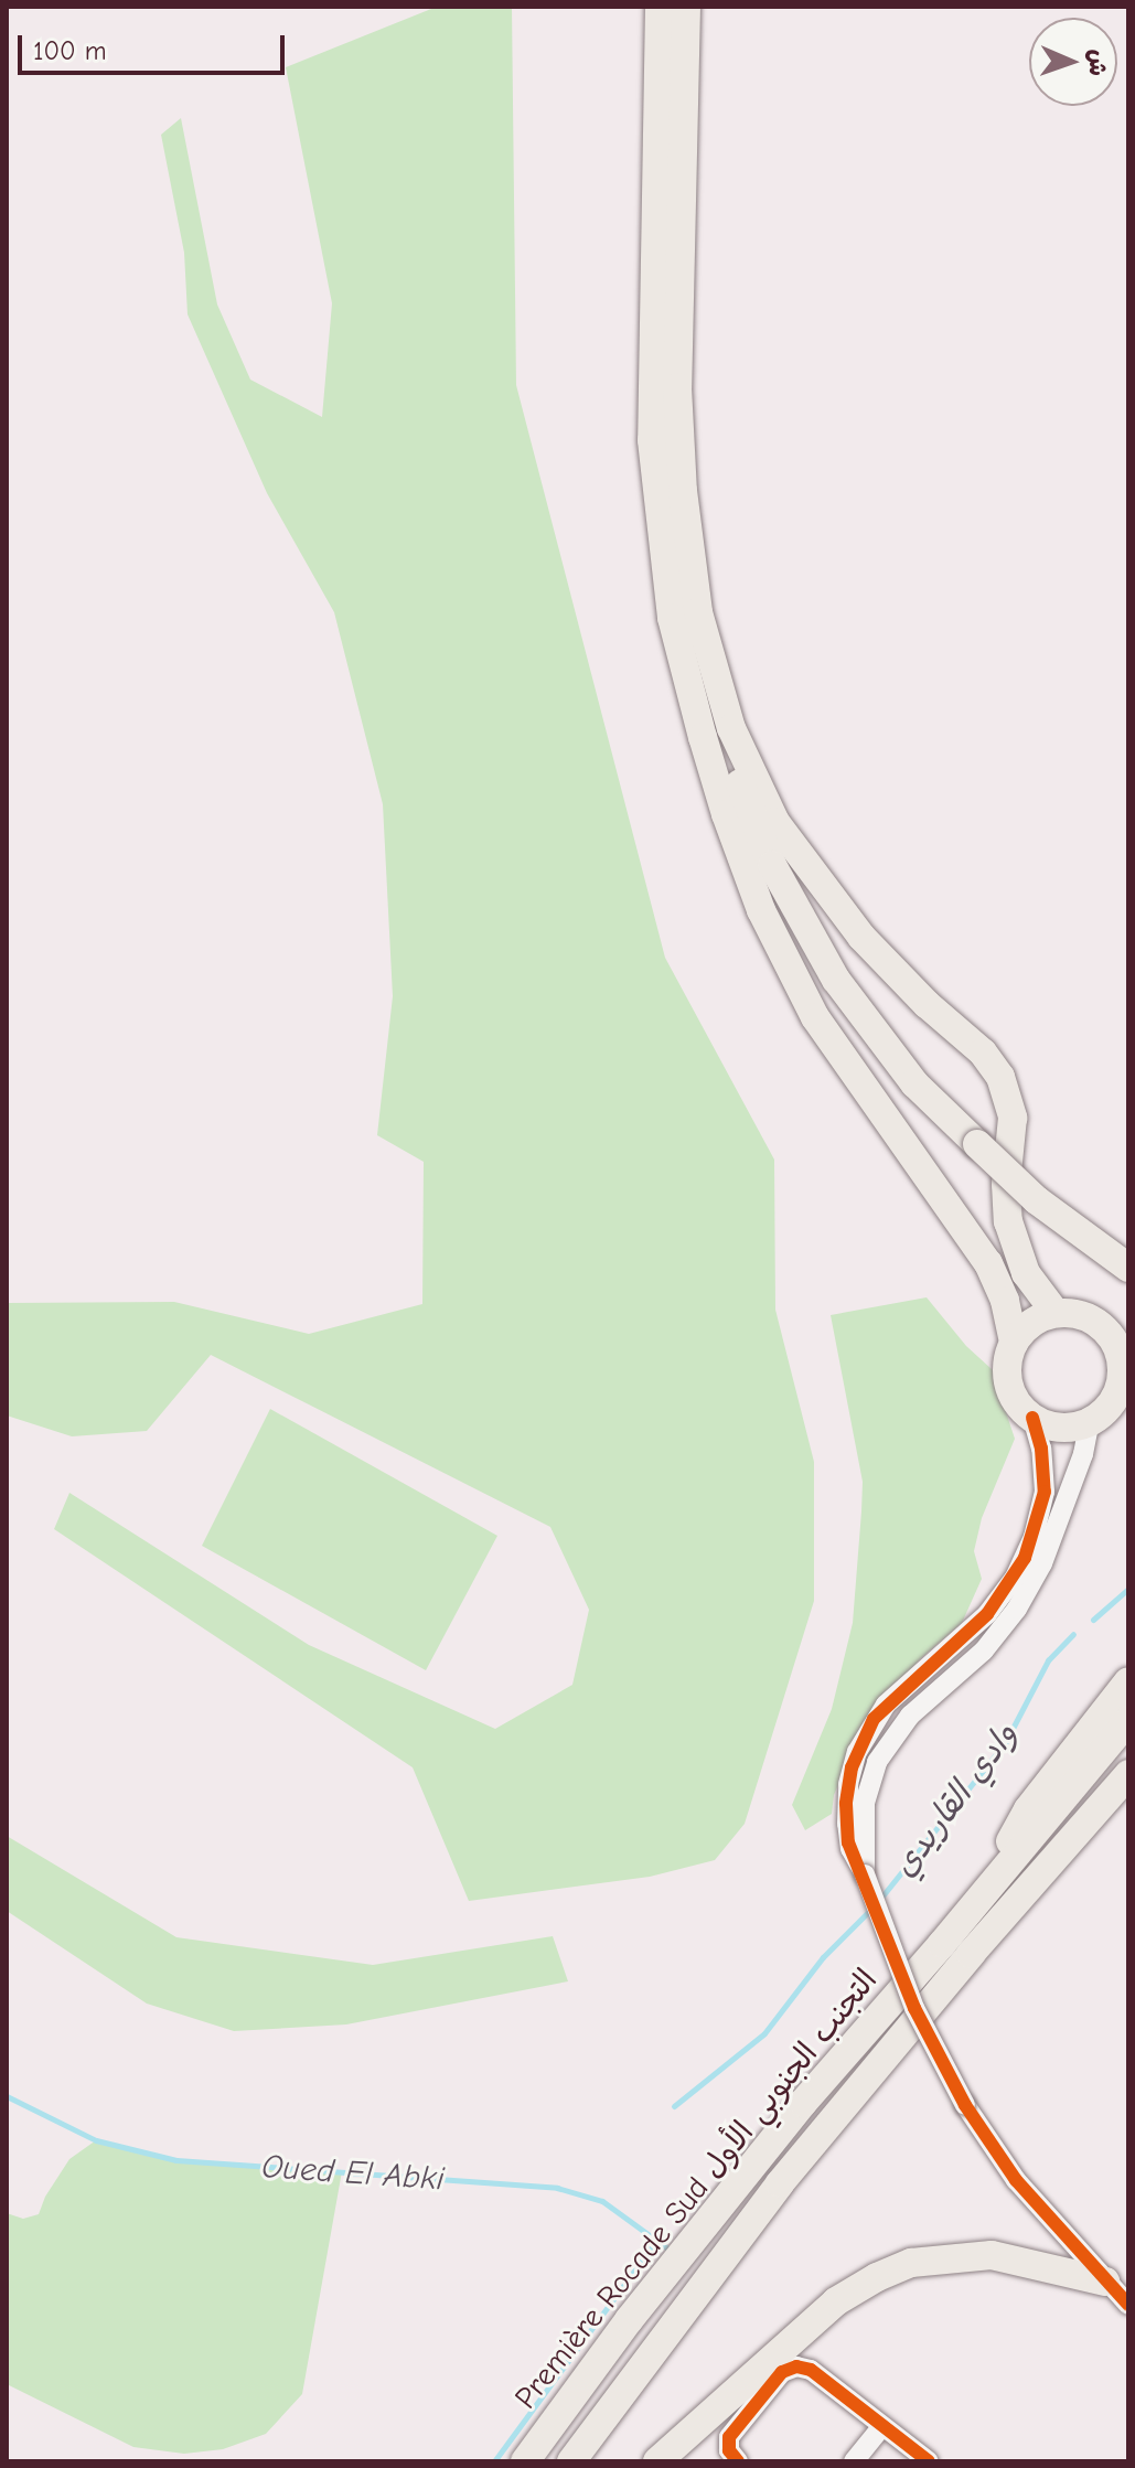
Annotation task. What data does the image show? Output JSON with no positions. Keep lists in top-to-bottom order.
{
  "streets": {
    "highway": ["Première Rocade Sud التجنب الجنوبي الأول"]
  },
  "water": ["وادي القاريدي", "Oued El Abki"],
  "scale_bar": "100 m",
  "north": "right"
}
